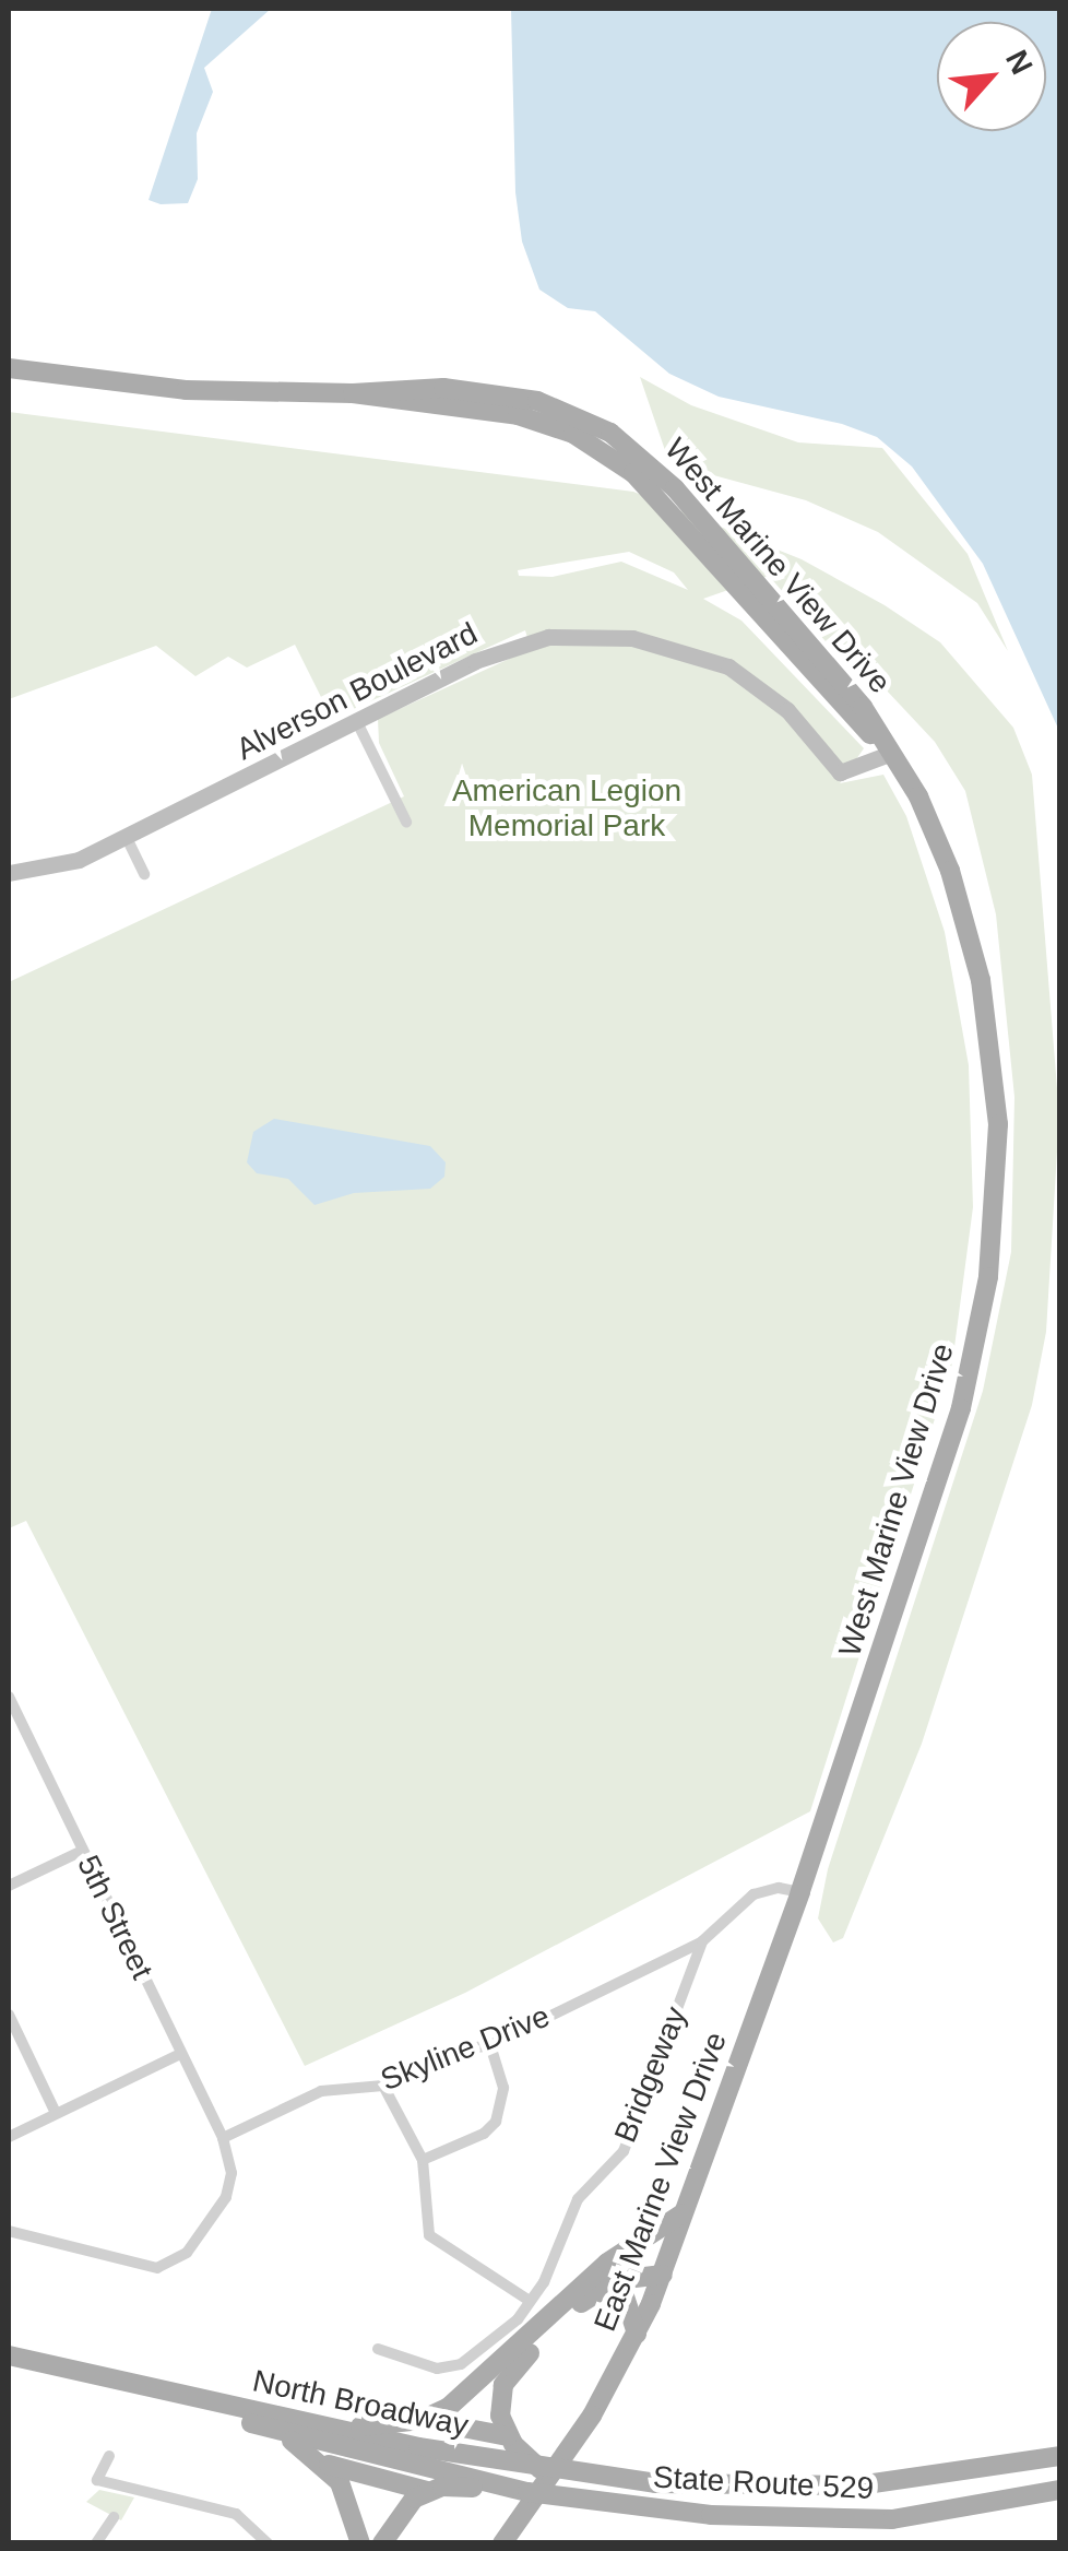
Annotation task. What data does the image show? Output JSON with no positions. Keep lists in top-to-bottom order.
{
  "streets": {
    "main road": [
      "West Marine View Drive",
      "Alverson Boulevard",
      "East Marine View Drive",
      "North Broadway",
      "State Route 529"
    ],
    "street": ["5th Street", "Skyline Drive", "Bridgeway"]
  },
  "crossings": [
    ["West Marine View Drive", "Alverson Boulevard"],
    ["West Marine View Drive", "East Marine View Drive"],
    ["5th Street", "Skyline Drive"],
    ["Skyline Drive", "Bridgeway"],
    ["North Broadway", "State Route 529"]
  ],
  "parks": ["American Legion Memorial Park"],
  "north": "top right"
}
